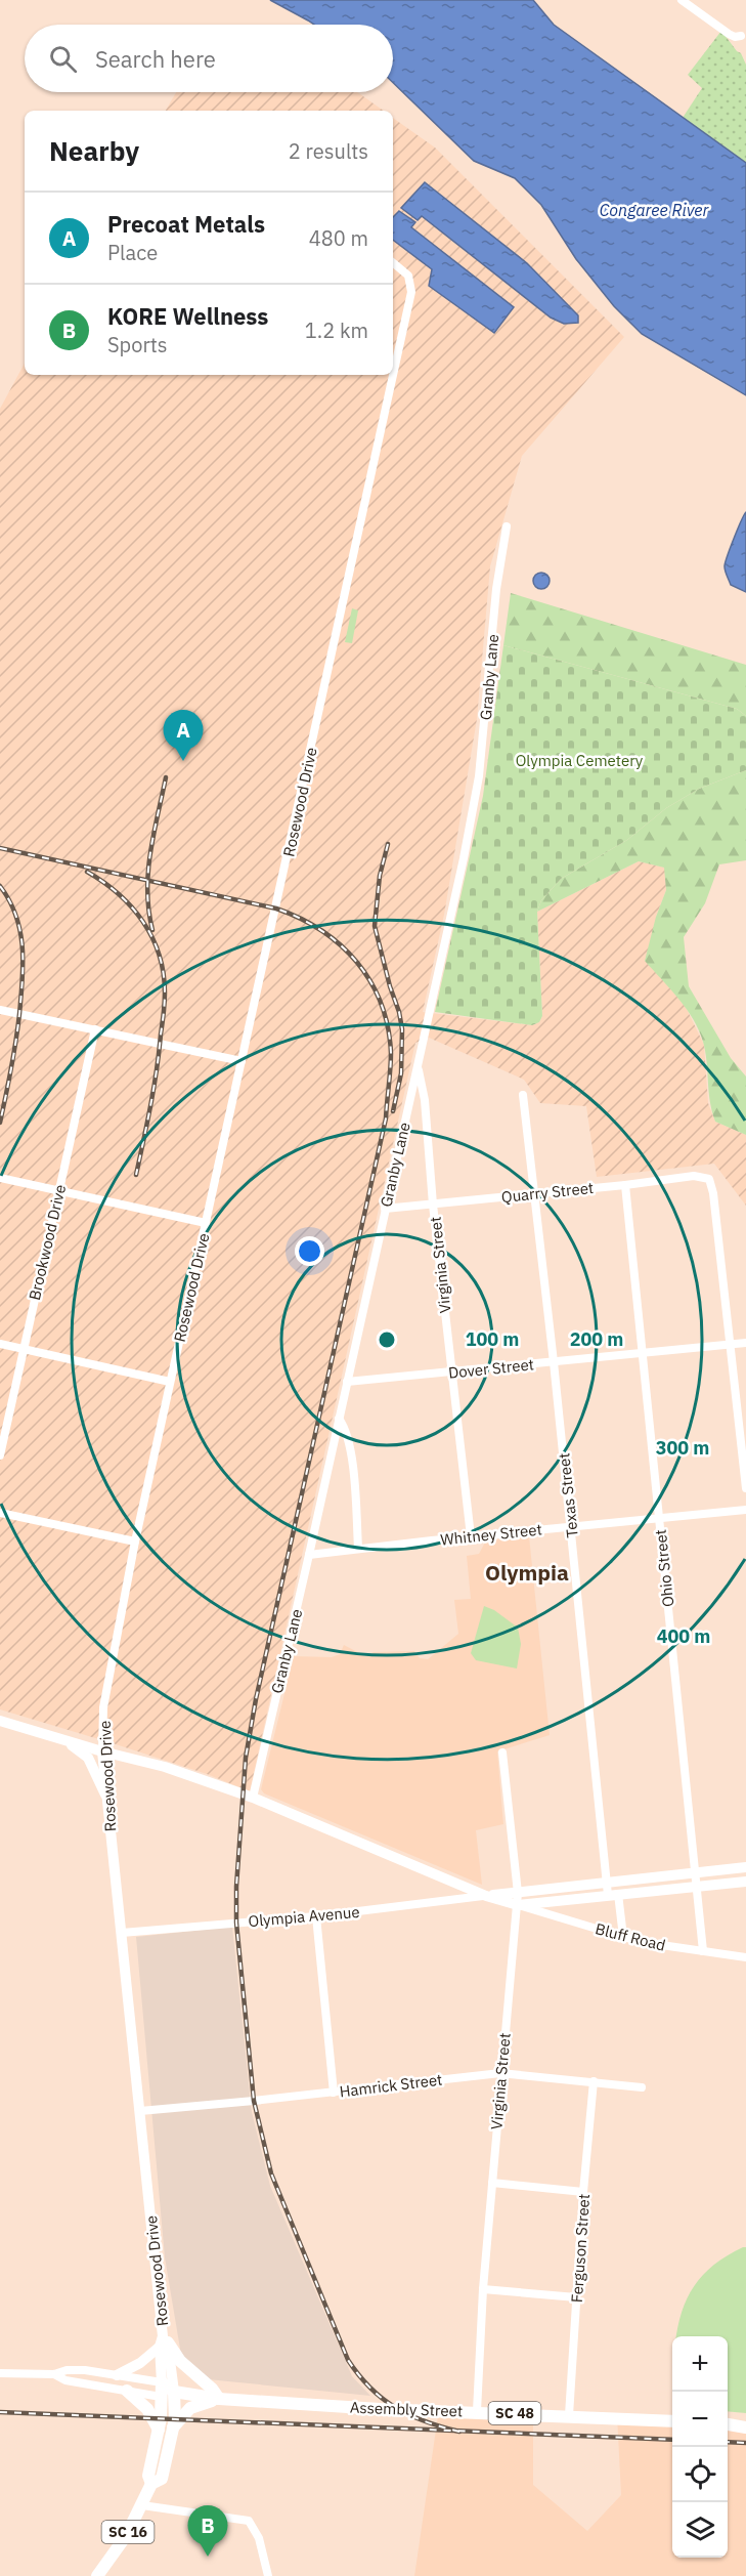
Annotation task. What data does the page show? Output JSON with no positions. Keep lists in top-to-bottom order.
{
  "streets": {
    "main road": [
      "Rosewood Drive",
      "Olympia Avenue",
      "Assembly Street",
      "SC 48",
      "SC 16"
    ],
    "street": [
      "Granby Lane",
      "Quarry Street",
      "Brookwood Drive",
      "Virginia Street",
      "Dover Street",
      "Texas Street",
      "Whitney Street",
      "Ohio Street",
      "Bluff Road",
      "Hamrick Street",
      "Ferguson Street"
    ]
  },
  "crossings": [
    ["Granby Lane", "Quarry Street"],
    ["Granby Lane", "Virginia Street"],
    ["Granby Lane", "Dover Street"],
    ["Granby Lane", "Whitney Street"],
    ["Rosewood Drive", "Olympia Avenue"],
    ["Rosewood Drive", "Hamrick Street"],
    ["Rosewood Drive", "Assembly Street"],
    ["Quarry Street", "Virginia Street"],
    ["Quarry Street", "Dover Street"],
    ["Quarry Street", "Texas Street"],
    ["Quarry Street", "Ohio Street"],
    ["Virginia Street", "Dover Street"],
    ["Virginia Street", "Whitney Street"],
    ["Virginia Street", "Olympia Avenue"],
    ["Virginia Street", "Bluff Road"],
    ["Virginia Street", "Hamrick Street"],
    ["Virginia Street", "Assembly Street"],
    ["Dover Street", "Texas Street"],
    ["Dover Street", "Ohio Street"],
    ["Texas Street", "Whitney Street"],
    ["Texas Street", "Olympia Avenue"],
    ["Texas Street", "Bluff Road"],
    ["Whitney Street", "Ohio Street"],
    ["Ohio Street", "Olympia Avenue"],
    ["Ohio Street", "Bluff Road"],
    ["Olympia Avenue", "Bluff Road"],
    ["Hamrick Street", "Ferguson Street"],
    ["Ferguson Street", "Assembly Street"]
  ],
  "districts": ["Olympia"],
  "water": ["Congaree River"],
  "parks": ["Olympia Cemetery"],
  "page": {
    "search": "Search here",
    "heading": ["Nearby", "2 results"],
    "list": [
      {
        "mark": "A",
        "name": "Precoat Metals",
        "note": "Place",
        "value": "480 m"
      },
      {
        "mark": "B",
        "name": "KORE Wellness",
        "note": "Sports",
        "value": "1.2 km"
      }
    ],
    "pins": ["A", "B"],
    "map_buttons": ["+", "−"]
  },
  "rings": [
    "100 m",
    "200 m",
    "300 m",
    "400 m"
  ]
}
